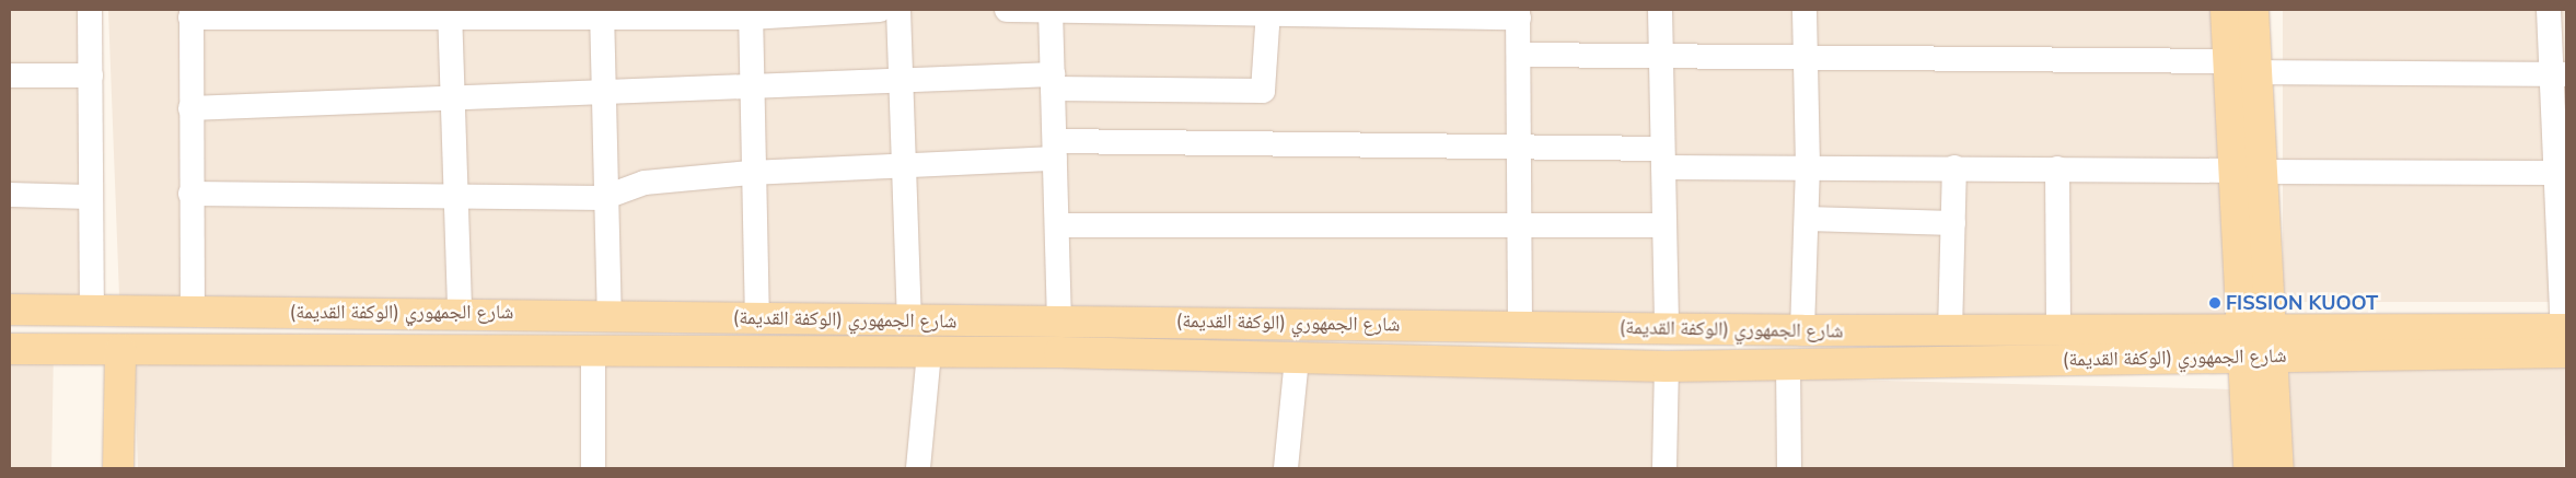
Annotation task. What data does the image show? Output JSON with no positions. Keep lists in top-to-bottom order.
{
  "streets": {
    "main road": ["شارع الجمهوري (الوكفة القديمة)"]
  },
  "places": ["FISSION KUOOT"]
}
